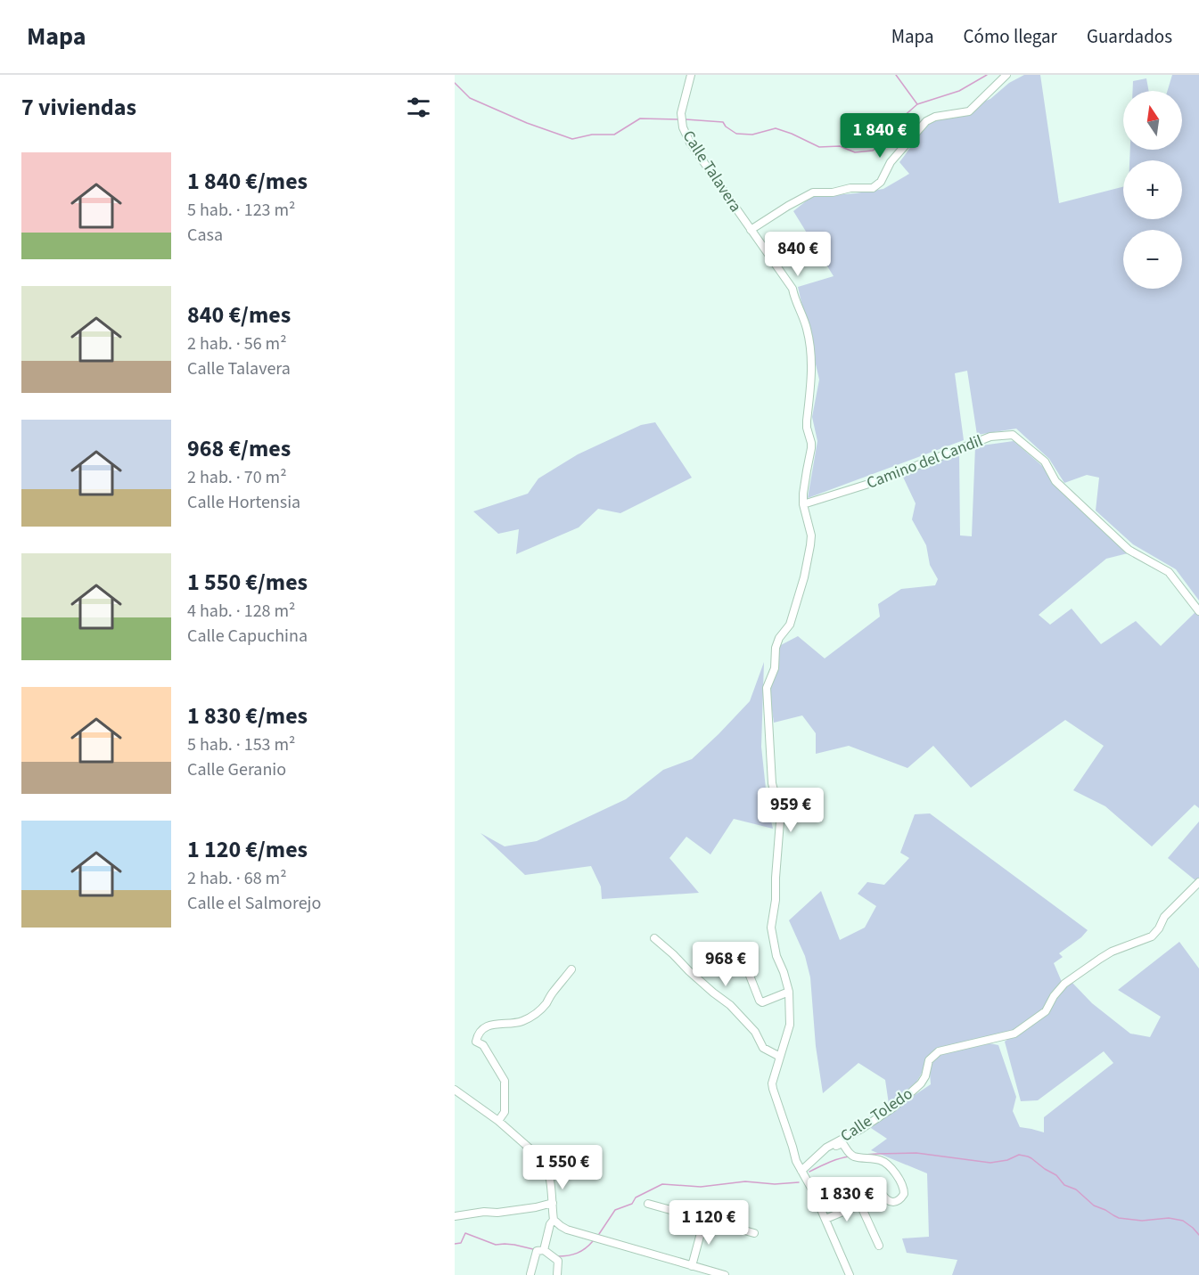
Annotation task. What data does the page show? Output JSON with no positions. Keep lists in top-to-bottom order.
{
  "streets": {
    "street": ["Calle Talavera", "Camino del Candil", "Calle Toledo"]
  },
  "crossings": [
    ["Calle Talavera", "Camino del Candil"],
    ["Calle Talavera", "Calle Toledo"]
  ],
  "north": "top",
  "page": {
    "header": "Mapa",
    "nav": ["Mapa", "Cómo llegar", "Guardados"],
    "heading": "7 viviendas",
    "map_buttons": ["+", "−"],
    "price": [
      "1 840 €",
      "840 €",
      "959 €",
      "968 €",
      "1 550 €",
      "1 830 €",
      "1 120 €"
    ],
    "list": [
      {
        "name": "1 840 €/mes",
        "note": "5 hab. · 123 m² · Casa"
      },
      {
        "name": "840 €/mes",
        "note": "2 hab. · 56 m² · Calle Talavera"
      },
      {
        "name": "968 €/mes",
        "note": "2 hab. · 70 m² · Calle Hortensia"
      },
      {
        "name": "1 550 €/mes",
        "note": "4 hab. · 128 m² · Calle Capuchina"
      },
      {
        "name": "1 830 €/mes",
        "note": "5 hab. · 153 m² · Calle Geranio"
      },
      {
        "name": "1 120 €/mes",
        "note": "2 hab. · 68 m² · Calle el Salmorejo"
      }
    ]
  }
}
